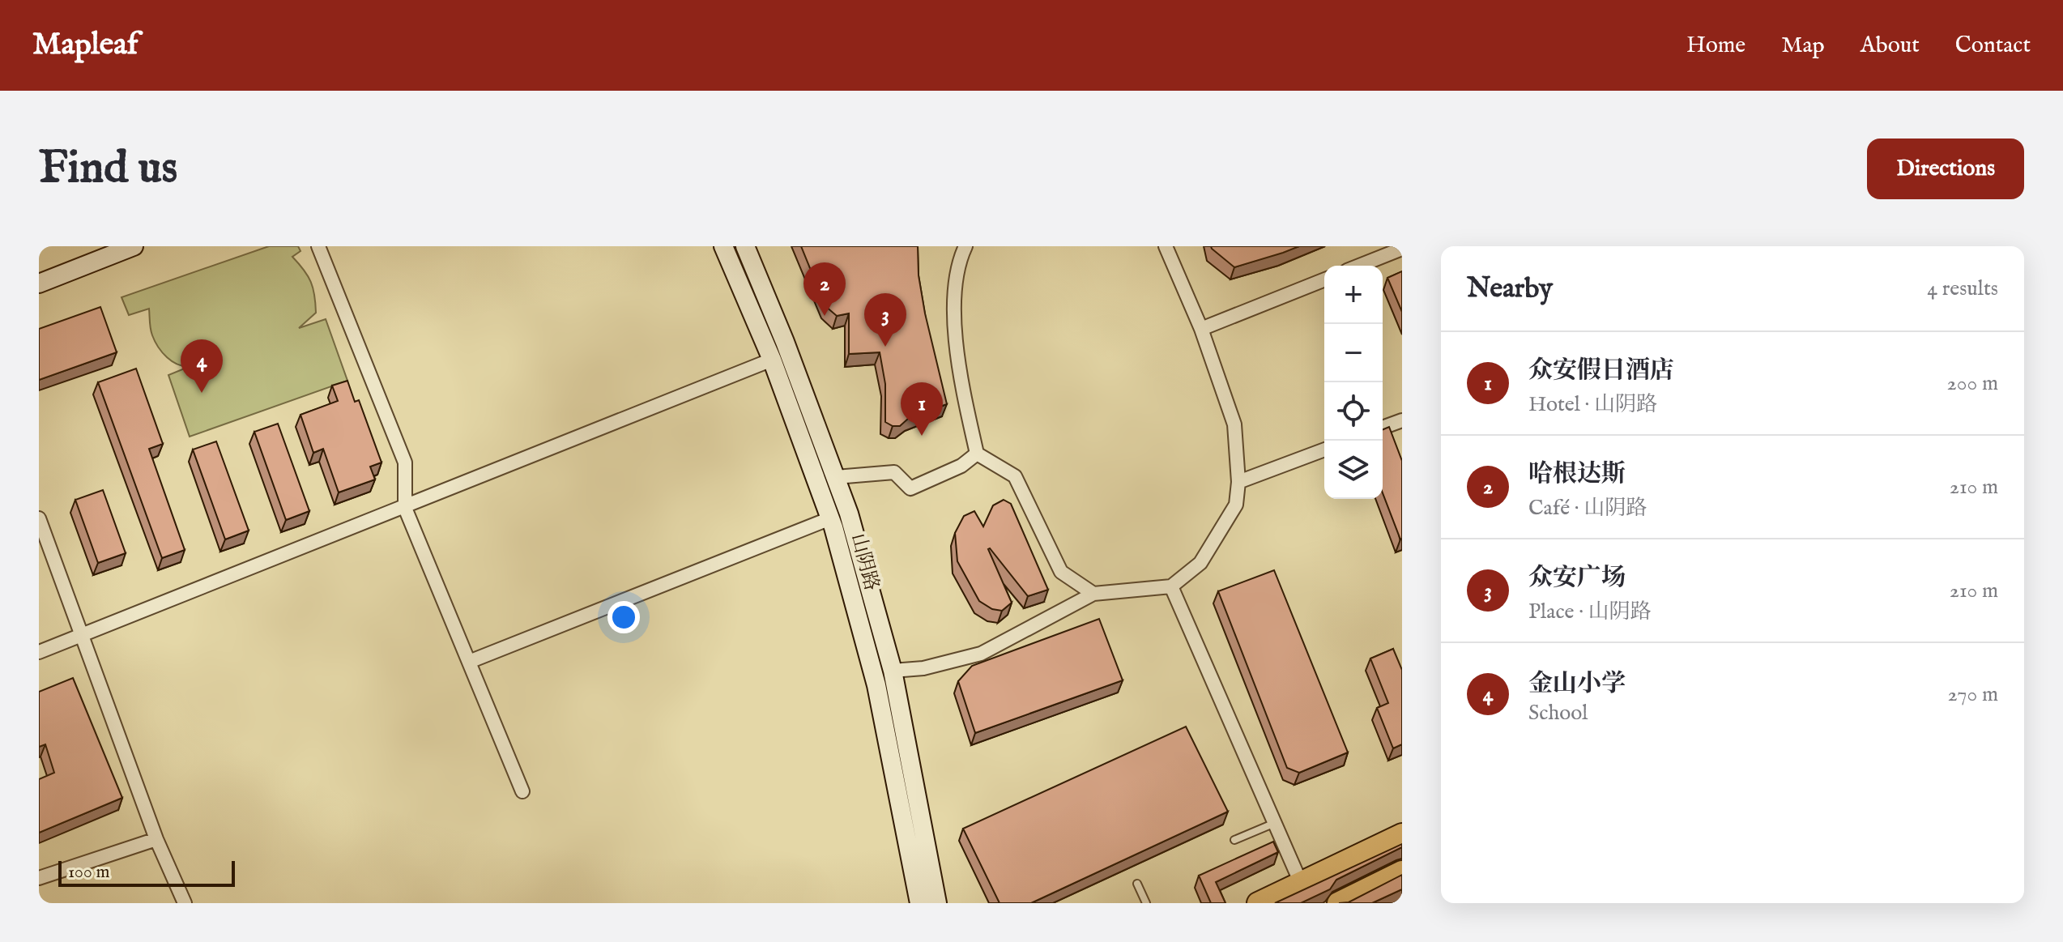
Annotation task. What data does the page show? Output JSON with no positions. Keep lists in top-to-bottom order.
{
  "streets": {
    "main road": ["山阴路"]
  },
  "scale_bar": "100 m",
  "page": {
    "header": "Mapleaf",
    "nav": [
      "Home",
      "Map",
      "About",
      "Contact"
    ],
    "buttons": "Directions",
    "title": "Find us",
    "heading": ["Nearby", "4 results"],
    "pins": [
      "2",
      "3",
      "4",
      "1"
    ],
    "map_buttons": ["+", "−"],
    "list": [
      {
        "mark": "1",
        "name": "众安假日酒店",
        "note": "Hotel · 山阴路",
        "value": "200 m"
      },
      {
        "mark": "2",
        "name": "哈根达斯",
        "note": "Café · 山阴路",
        "value": "210 m"
      },
      {
        "mark": "3",
        "name": "众安广场",
        "note": "Place · 山阴路",
        "value": "210 m"
      },
      {
        "mark": "4",
        "name": "金山小学",
        "note": "School",
        "value": "270 m"
      }
    ],
    "scale": "100 m"
  }
}
